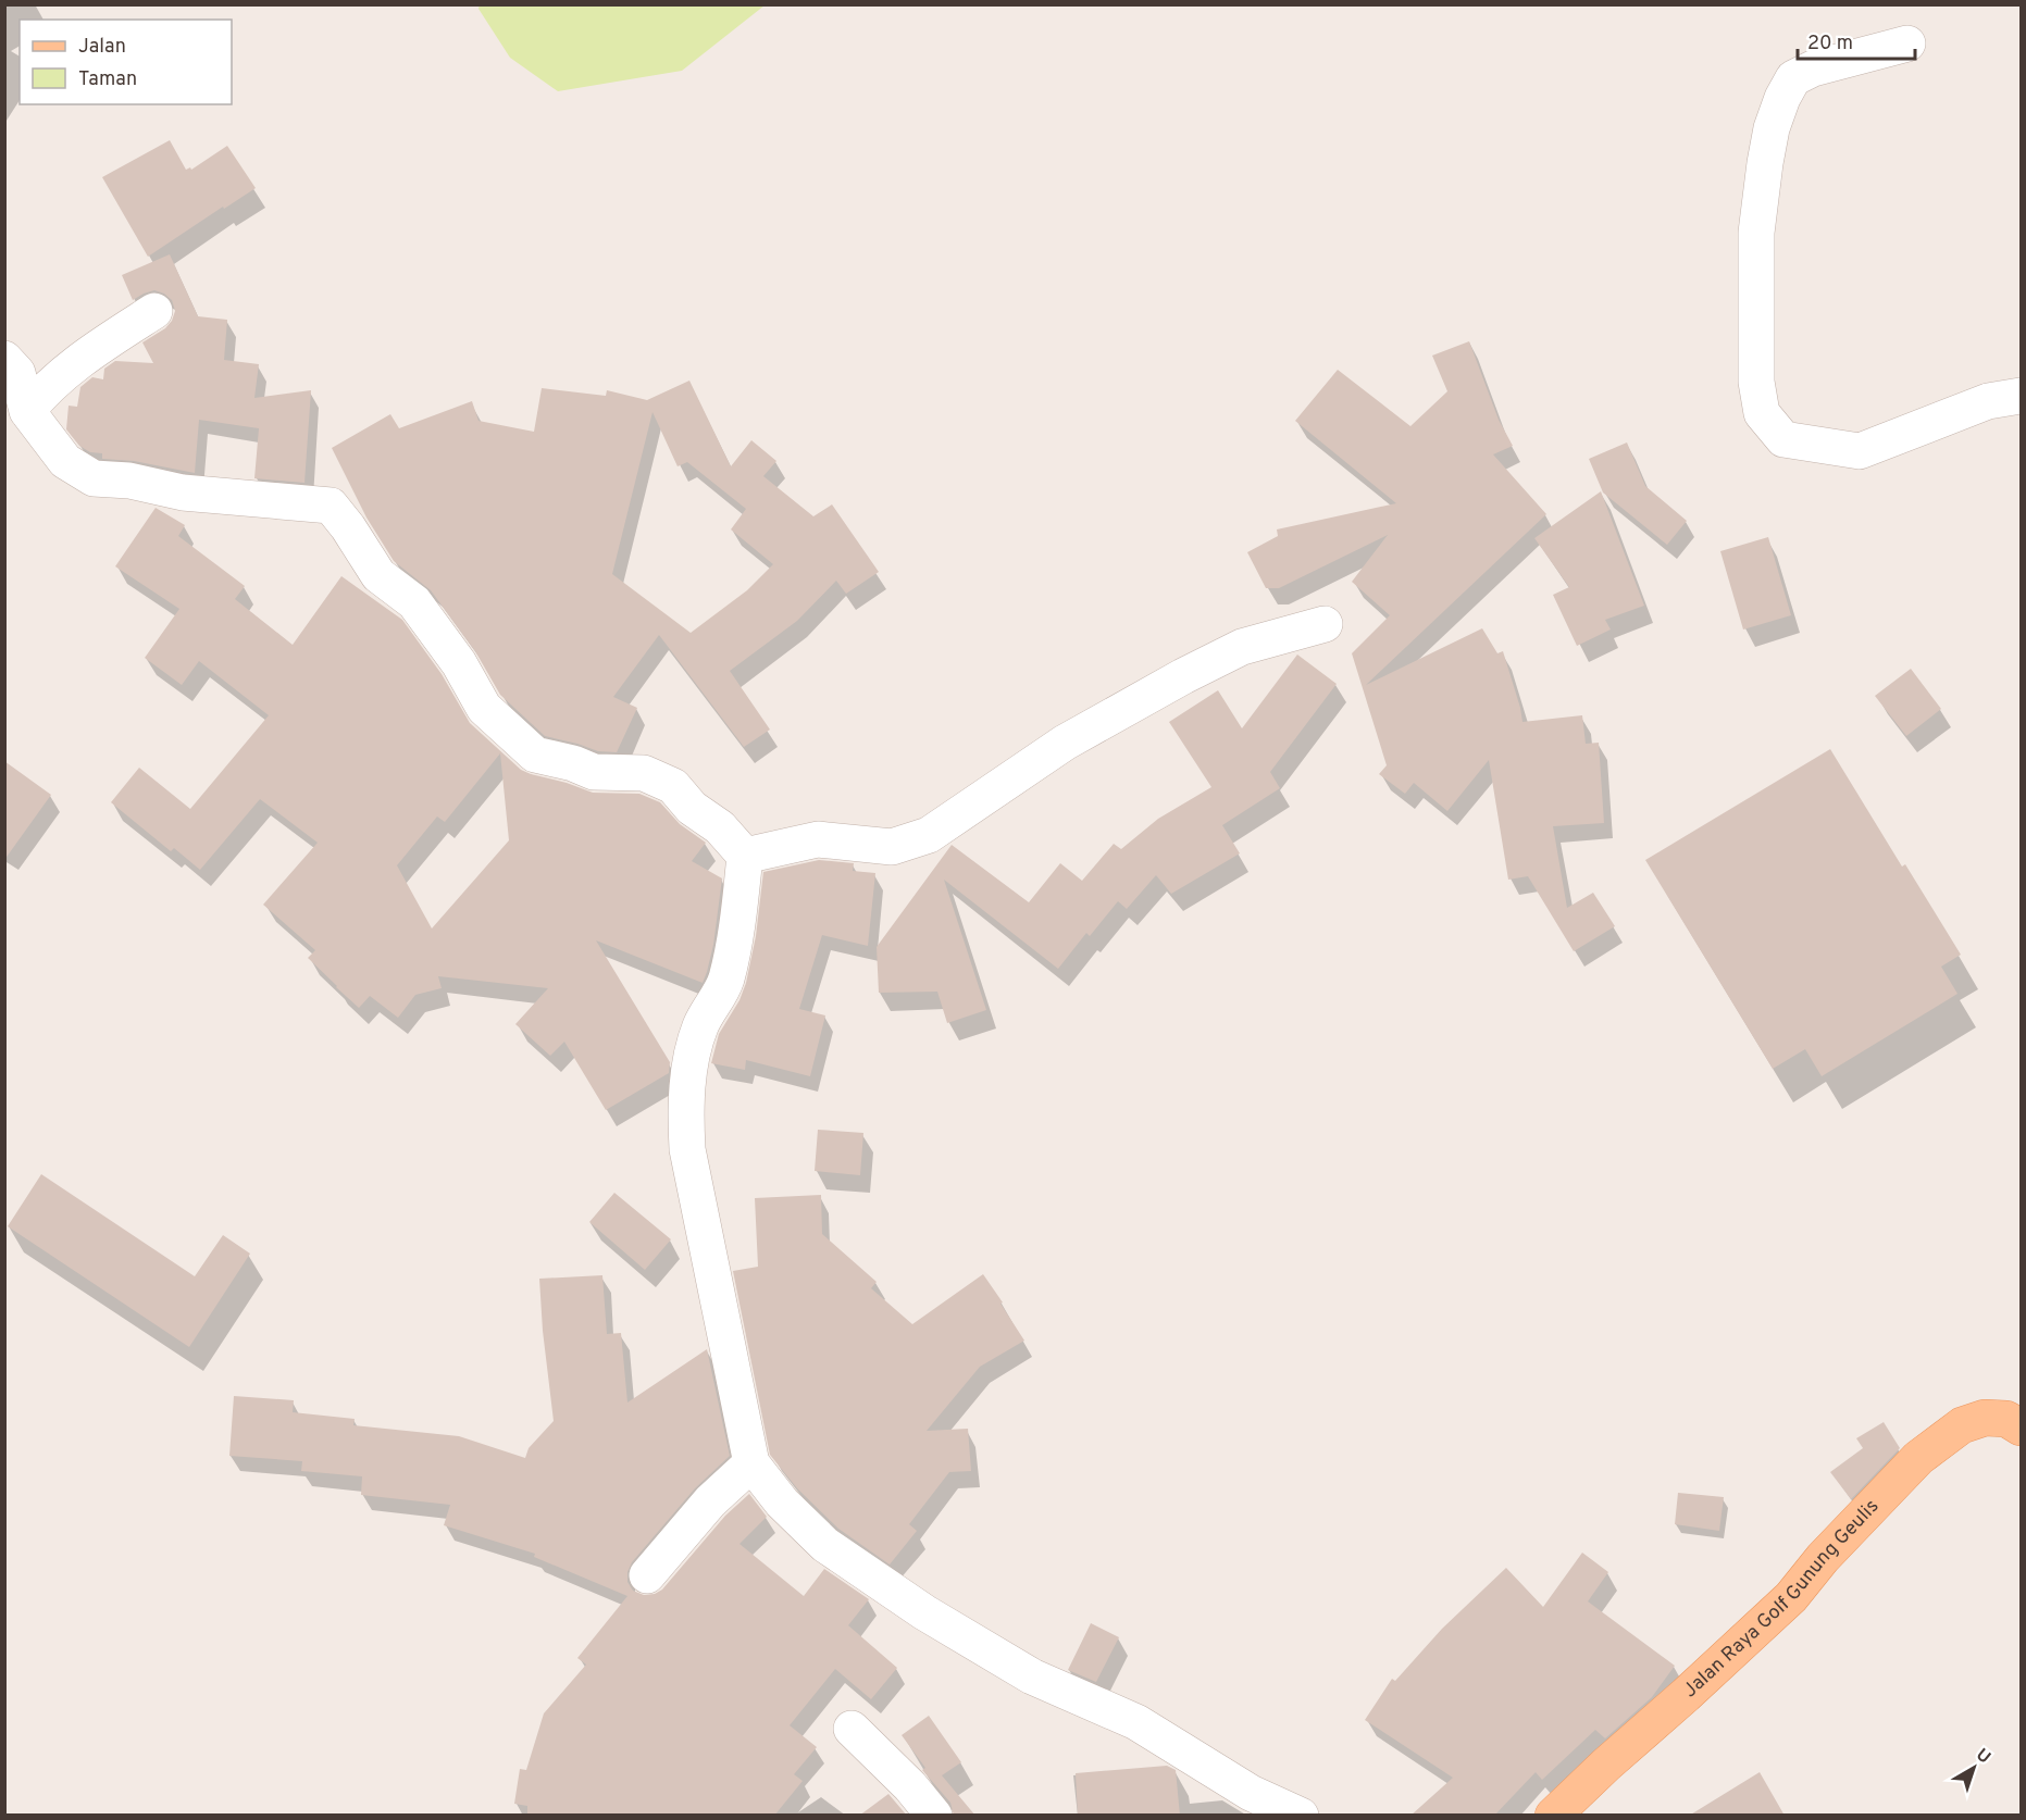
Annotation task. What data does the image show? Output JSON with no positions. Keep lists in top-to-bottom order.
{
  "streets": {
    "main road": ["Jalan Raya Golf Gunung Geulis"]
  },
  "legend": ["Jalan", "Taman"],
  "scale_bar": "20 m",
  "north": "top right"
}
